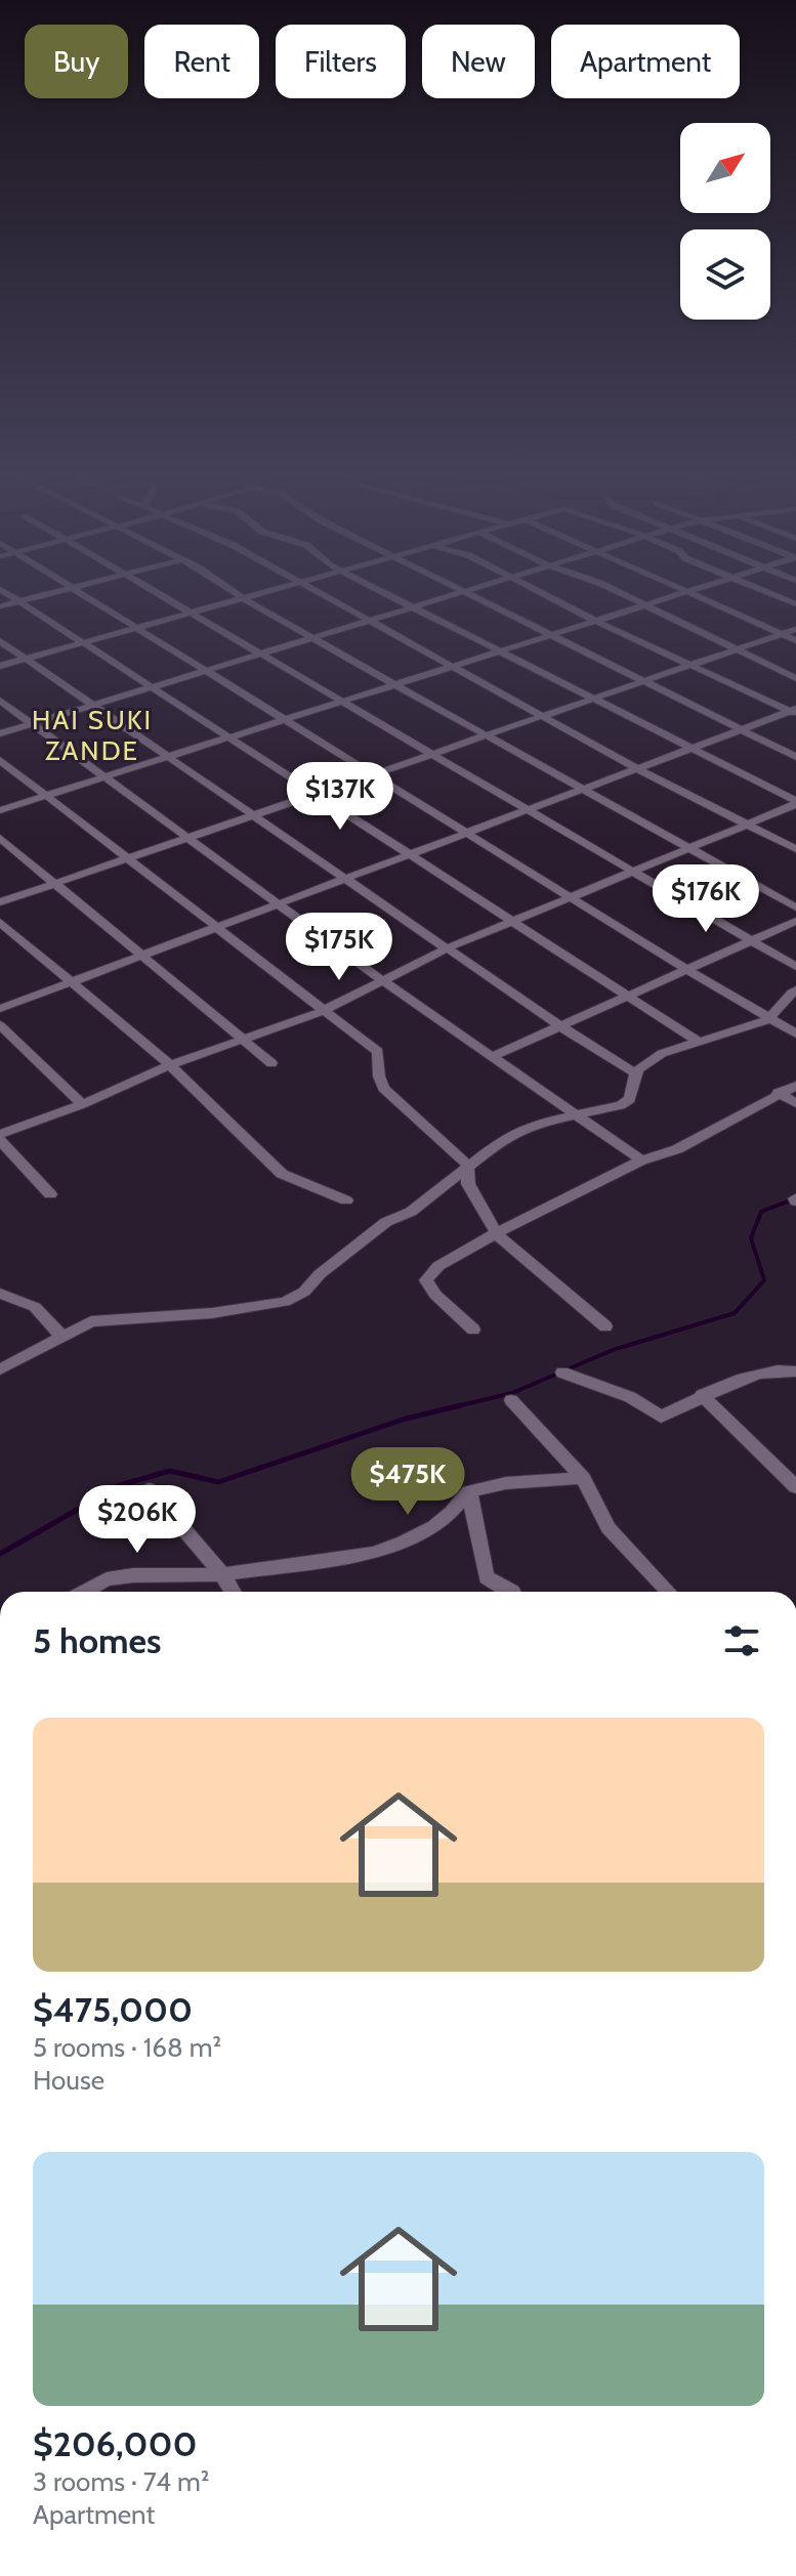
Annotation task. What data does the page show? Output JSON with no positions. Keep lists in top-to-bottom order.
{
  "districts": ["HAI SUKI ZANDE"],
  "north": "top right",
  "page": {
    "chip": [
      "Buy",
      "Rent",
      "Filters",
      "New",
      "Apartment"
    ],
    "price": [
      "$137K",
      "$176K",
      "$175K",
      "$475K",
      "$206K"
    ],
    "heading": "5 homes",
    "list": [
      {
        "name": "$475,000",
        "note": "5 rooms · 168 m² · House"
      },
      {
        "name": "$206,000",
        "note": "3 rooms · 74 m² · Apartment"
      }
    ]
  }
}
